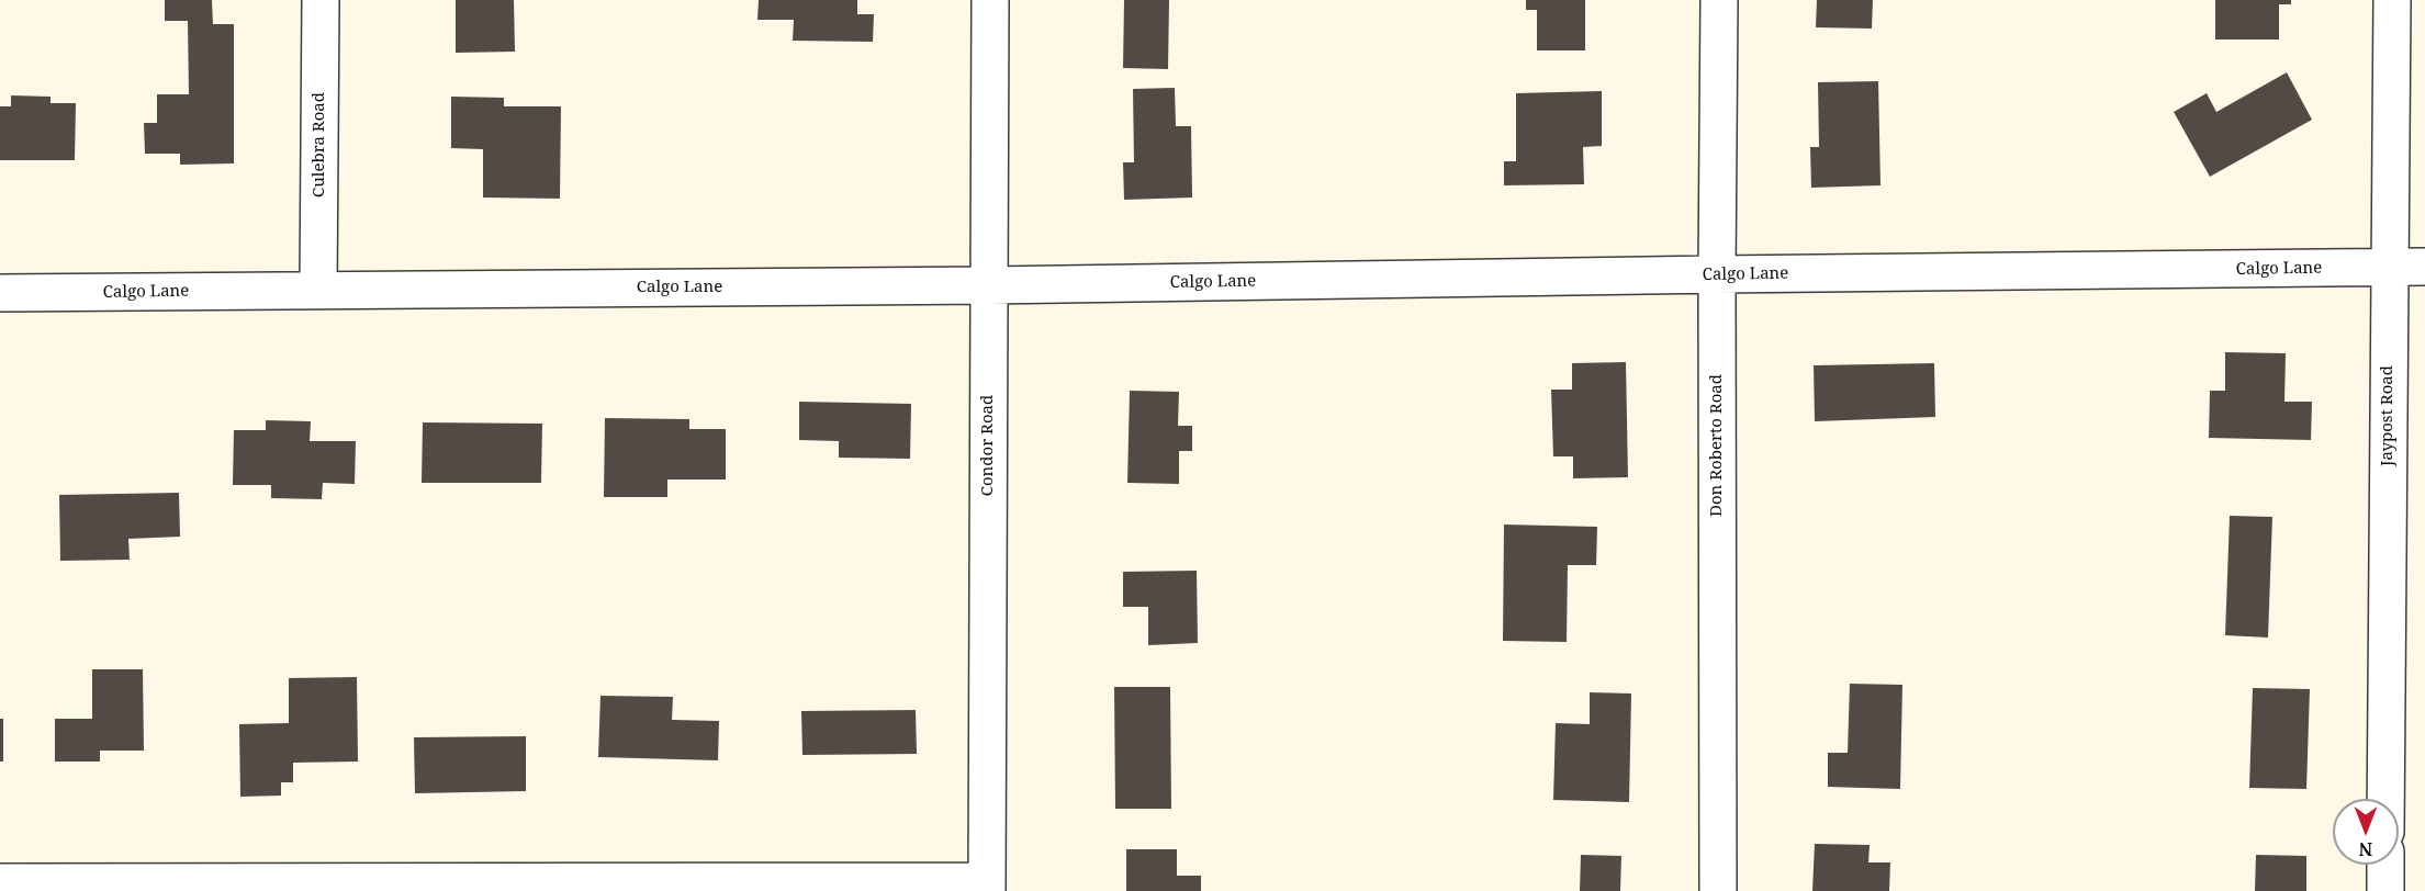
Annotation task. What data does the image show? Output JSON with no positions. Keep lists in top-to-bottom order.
{
  "streets": {
    "street": [
      "Culebra Road",
      "Calgo Lane",
      "Jaypost Road",
      "Condor Road",
      "Don Roberto Road"
    ]
  },
  "crossings": [
    ["Culebra Road", "Calgo Lane"],
    ["Calgo Lane", "Jaypost Road"],
    ["Calgo Lane", "Condor Road"],
    ["Calgo Lane", "Don Roberto Road"]
  ],
  "north": "bottom"
}
